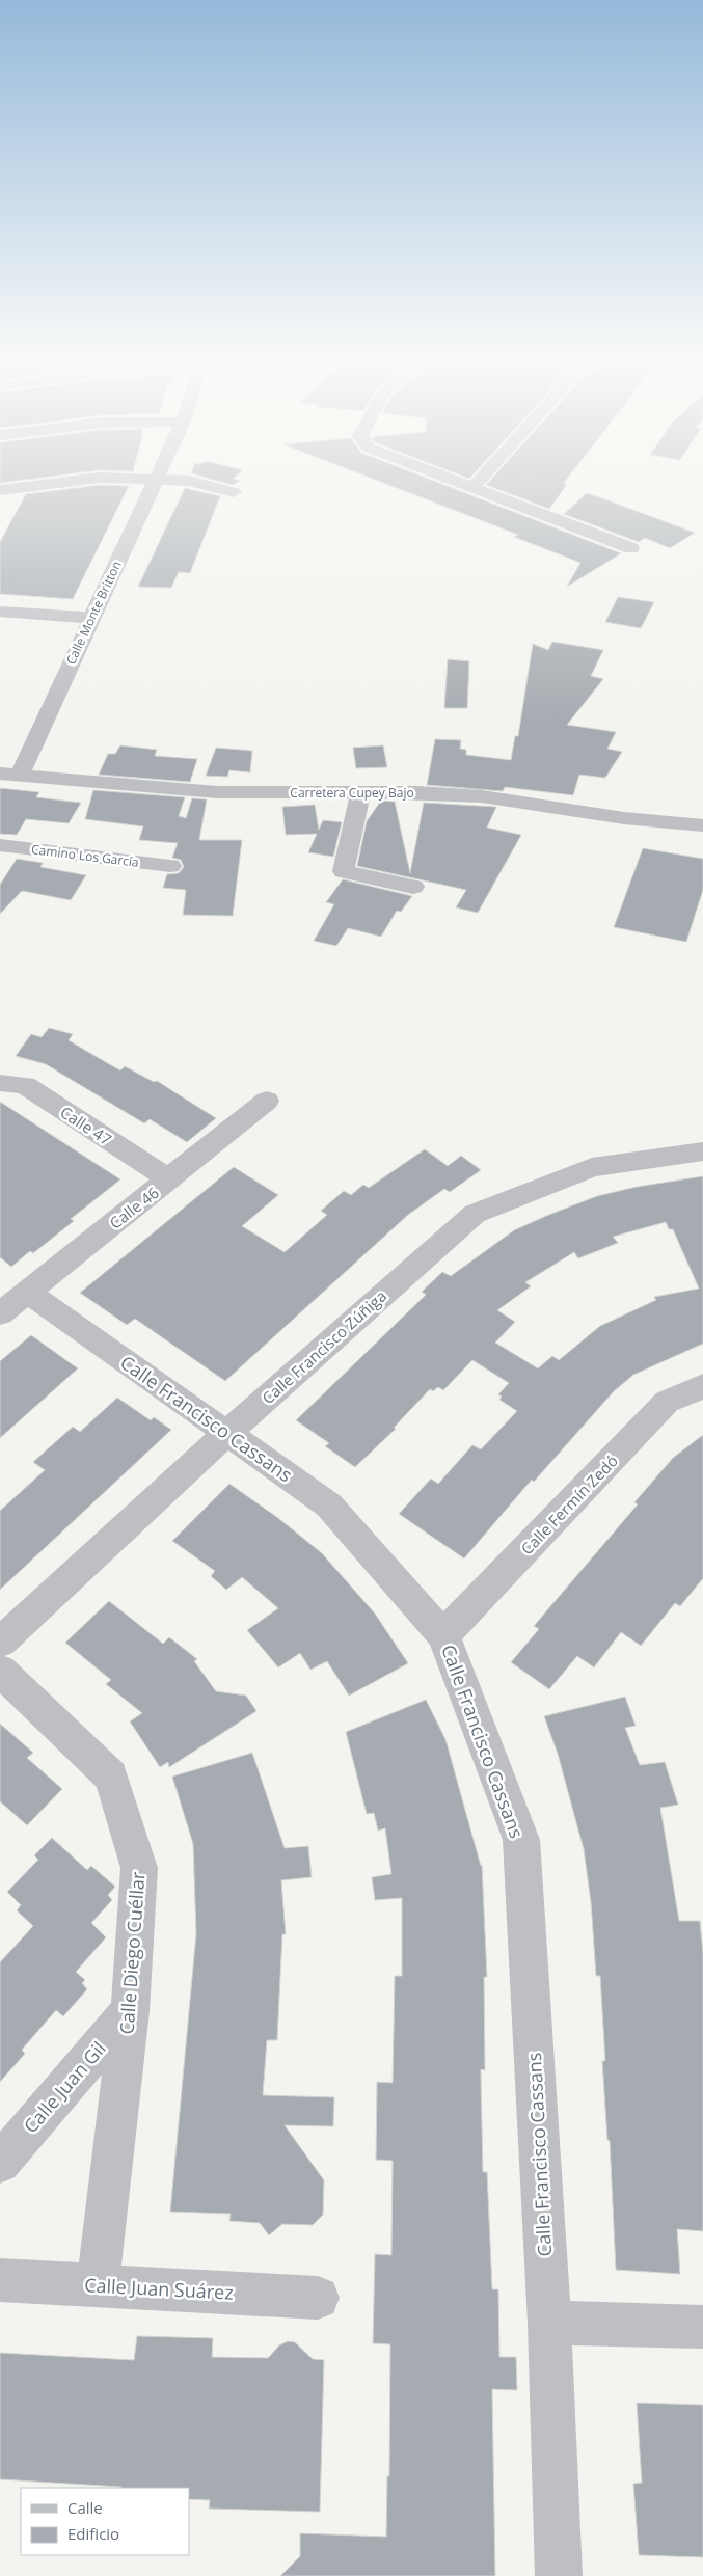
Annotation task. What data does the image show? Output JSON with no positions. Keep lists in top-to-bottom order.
{
  "streets": {
    "street": [
      "Calle Monte Britton",
      "Carretera Cupey Bajo",
      "Camino Los García",
      "Calle 47",
      "Calle 46",
      "Calle Francisco Zúñiga",
      "Calle Francisco Cassans",
      "Calle Fermín Zedó",
      "Calle Diego Cuéllar",
      "Calle Juan Gil",
      "Calle Juan Suárez"
    ]
  },
  "crossings": [
    ["Calle Monte Britton", "Carretera Cupey Bajo"],
    ["Calle 47", "Calle 46"],
    ["Calle 46", "Calle Francisco Cassans"],
    ["Calle Francisco Zúñiga", "Calle Francisco Cassans"],
    ["Calle Francisco Cassans", "Calle Fermín Zedó"],
    ["Calle Diego Cuéllar", "Calle Juan Gil"],
    ["Calle Diego Cuéllar", "Calle Juan Suárez"]
  ],
  "legend": ["Calle", "Edificio"]
}
